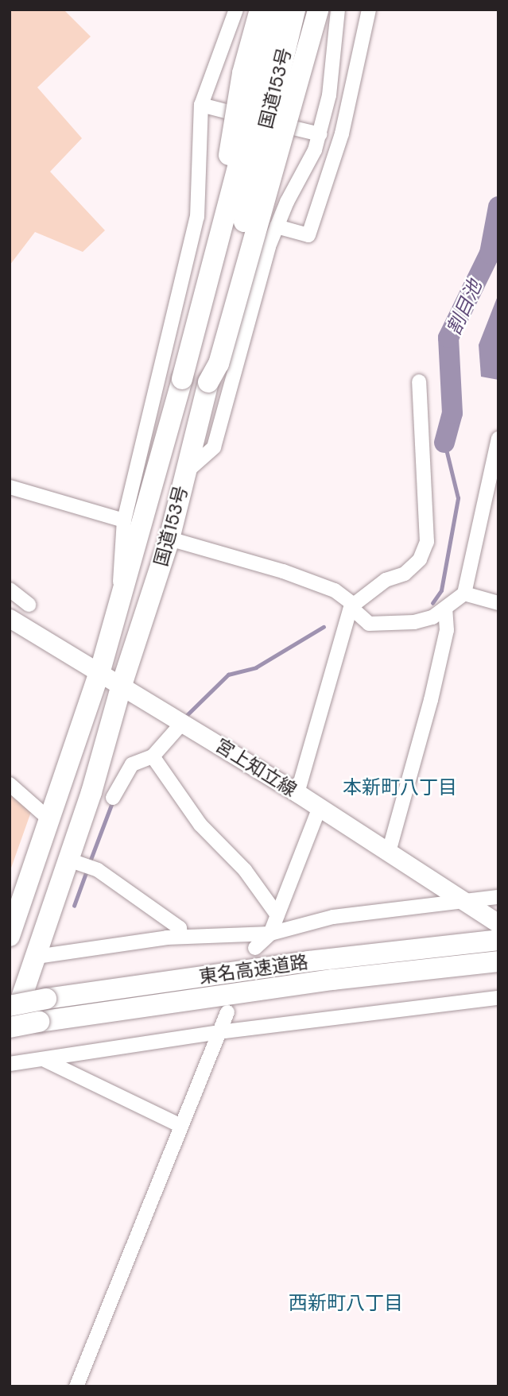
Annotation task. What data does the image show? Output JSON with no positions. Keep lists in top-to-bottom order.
{
  "streets": {
    "highway": ["国道153号", "東名高速道路"],
    "main road": ["宮上知立線"]
  },
  "crossings": [
    ["国道153号", "宮上知立線"]
  ],
  "districts": ["本新町八丁目", "西新町八丁目"],
  "water": ["割目池"]
}
